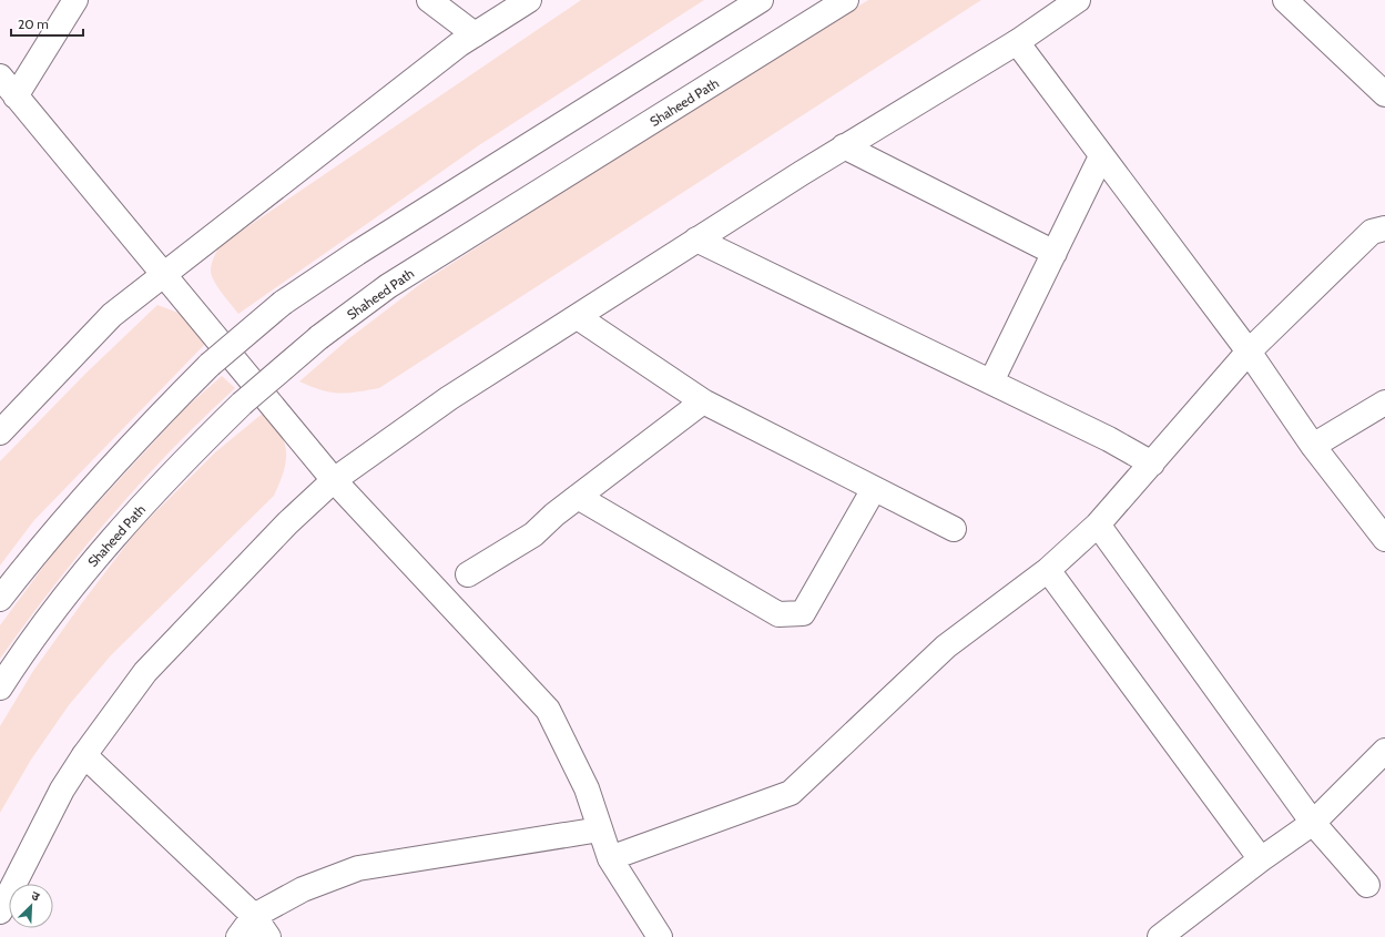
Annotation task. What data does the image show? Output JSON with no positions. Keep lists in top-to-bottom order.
{
  "streets": {
    "main road": ["Shaheed Path"]
  },
  "scale_bar": "20 m",
  "north": "top right"
}
